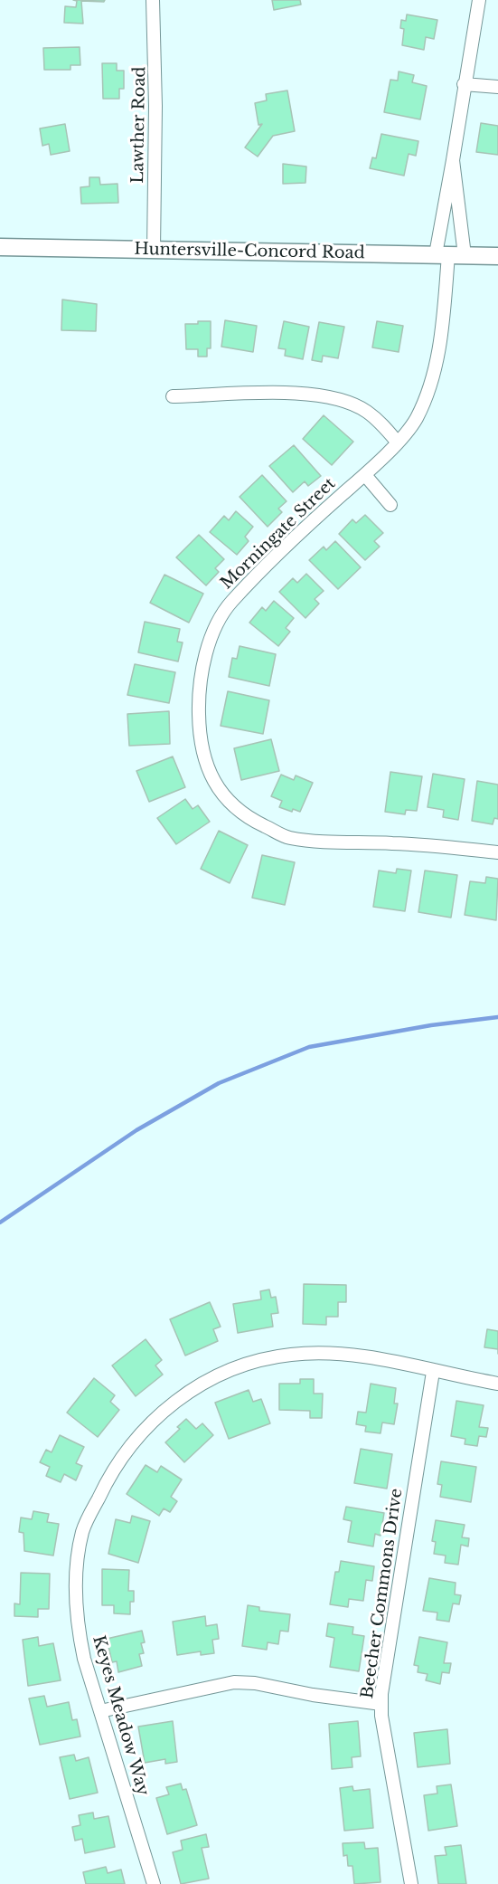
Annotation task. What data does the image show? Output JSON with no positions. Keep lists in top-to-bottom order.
{
  "streets": {
    "main road": ["Huntersville-Concord Road"],
    "street": [
      "Lawther Road",
      "Morningate Street",
      "Beecher Commons Drive",
      "Keyes Meadow Way"
    ]
  },
  "crossings": [
    ["Lawther Road", "Huntersville-Concord Road"],
    ["Huntersville-Concord Road", "Morningate Street"],
    ["Beecher Commons Drive", "Keyes Meadow Way"]
  ]
}
